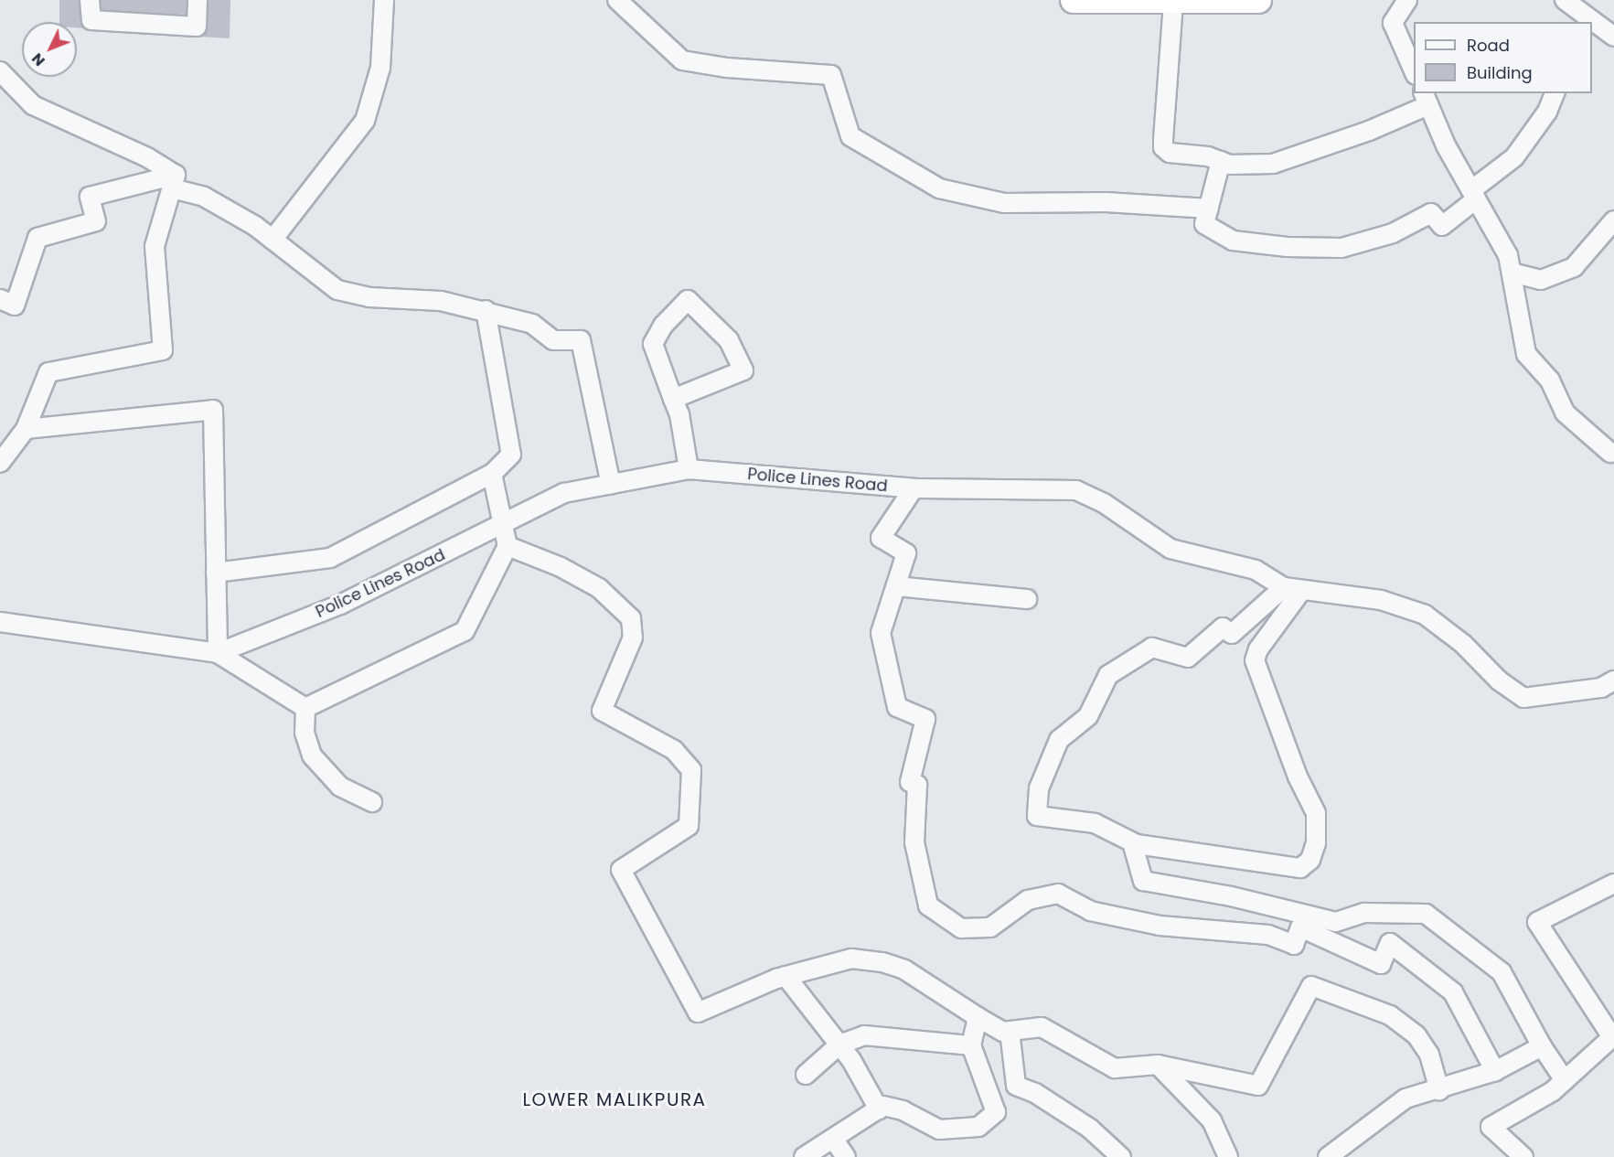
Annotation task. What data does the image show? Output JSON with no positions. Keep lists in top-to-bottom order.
{
  "streets": {
    "street": ["Police Lines Road"]
  },
  "districts": ["LOWER MALIKPURA"],
  "legend": ["Road", "Building"],
  "north": "bottom left"
}
